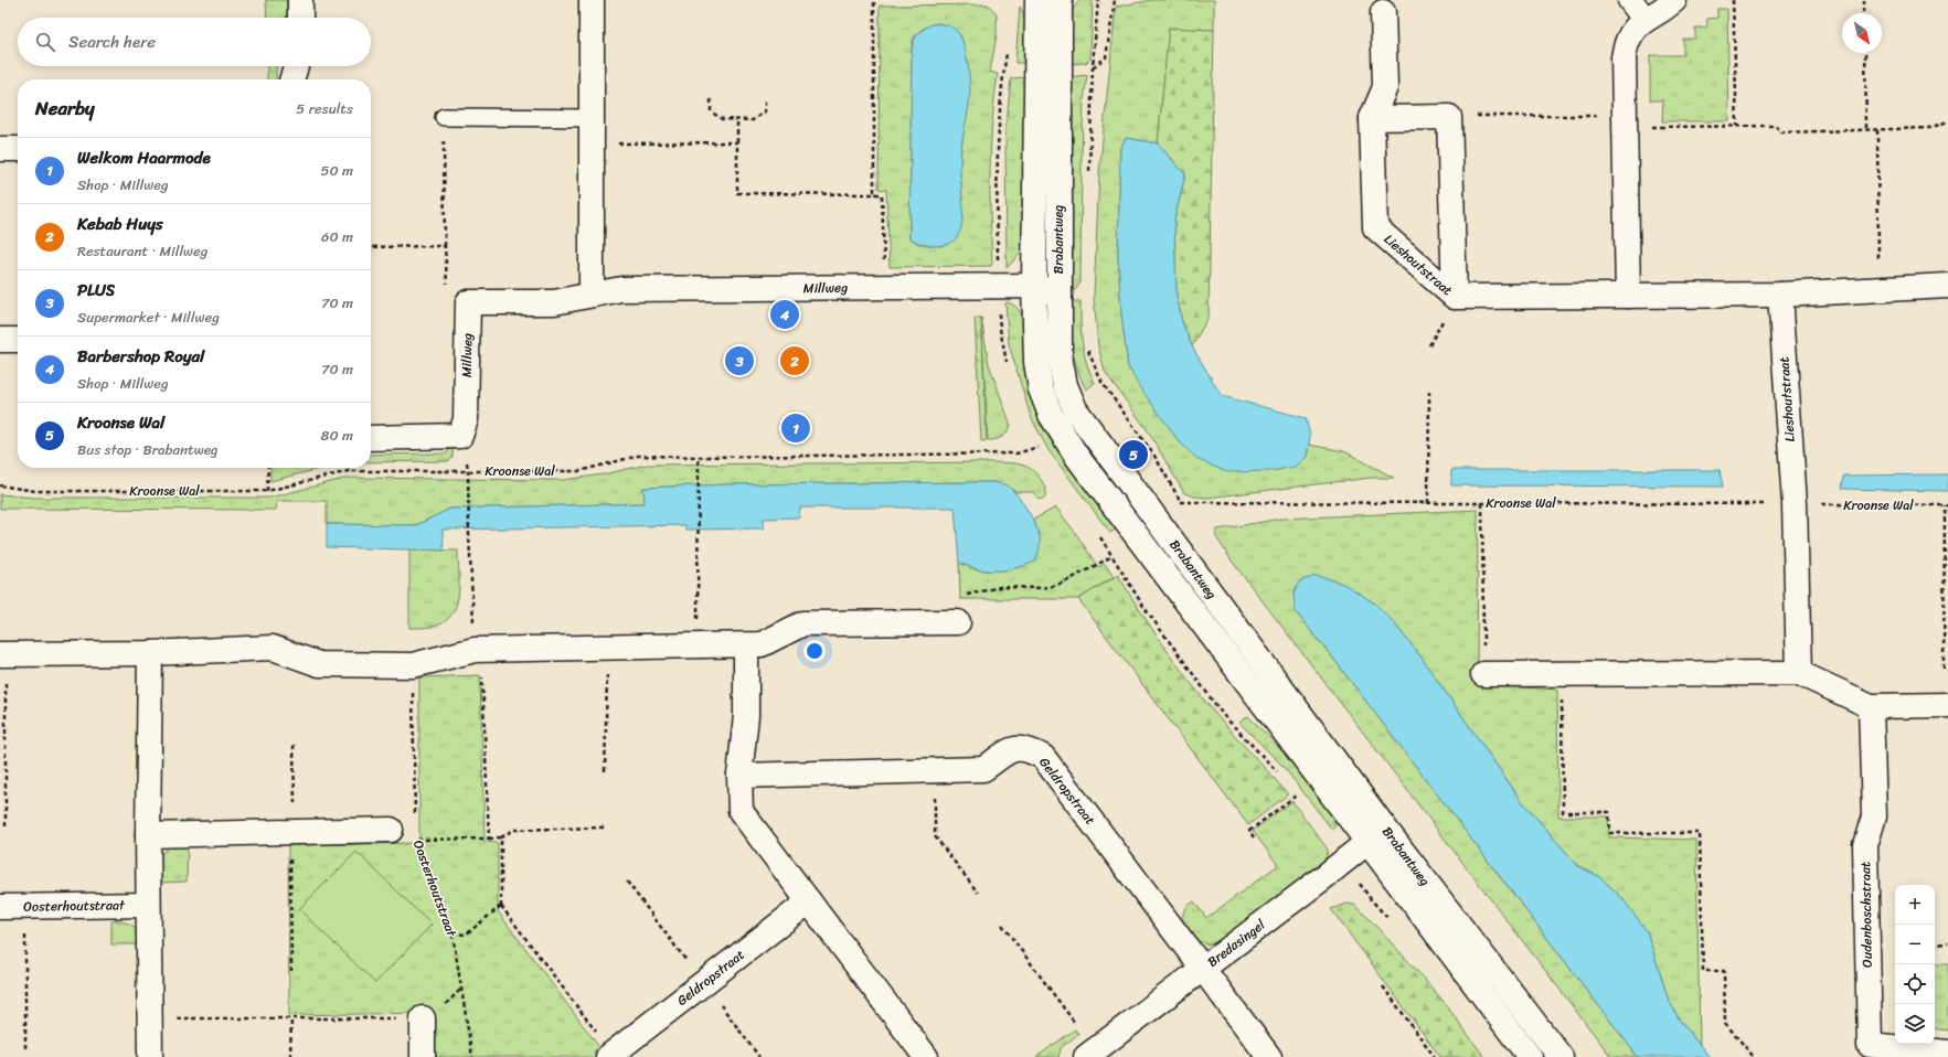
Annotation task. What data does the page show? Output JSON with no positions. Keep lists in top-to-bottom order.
{
  "streets": {
    "street": [
      "Brabantweg",
      "Lieshoutstraat",
      "Millweg",
      "Geldropstraat",
      "Oosterhoutstraat",
      "Oudenboschstraat",
      "Bredasingel"
    ],
    "path": ["Kroonse Wal"]
  },
  "crossings": [
    ["Brabantweg", "Millweg"],
    ["Brabantweg", "Bredasingel"],
    ["Lieshoutstraat", "Kroonse Wal"],
    ["Geldropstraat", "Bredasingel"]
  ],
  "north": "bottom right",
  "page": {
    "search": "Search here",
    "heading": ["Nearby", "5 results"],
    "list": [
      {
        "mark": "1",
        "name": "Welkom Haarmode",
        "note": "Shop · Millweg",
        "value": "50 m"
      },
      {
        "mark": "2",
        "name": "Kebab Huys",
        "note": "Restaurant · Millweg",
        "value": "60 m"
      },
      {
        "mark": "3",
        "name": "PLUS",
        "note": "Supermarket · Millweg",
        "value": "70 m"
      },
      {
        "mark": "4",
        "name": "Barbershop Royal",
        "note": "Shop · Millweg",
        "value": "70 m"
      },
      {
        "mark": "5",
        "name": "Kroonse Wal",
        "note": "Bus stop · Brabantweg",
        "value": "80 m"
      }
    ],
    "pins": [
      "4",
      "2",
      "3",
      "1",
      "5"
    ],
    "map_buttons": ["+", "−"]
  }
}
